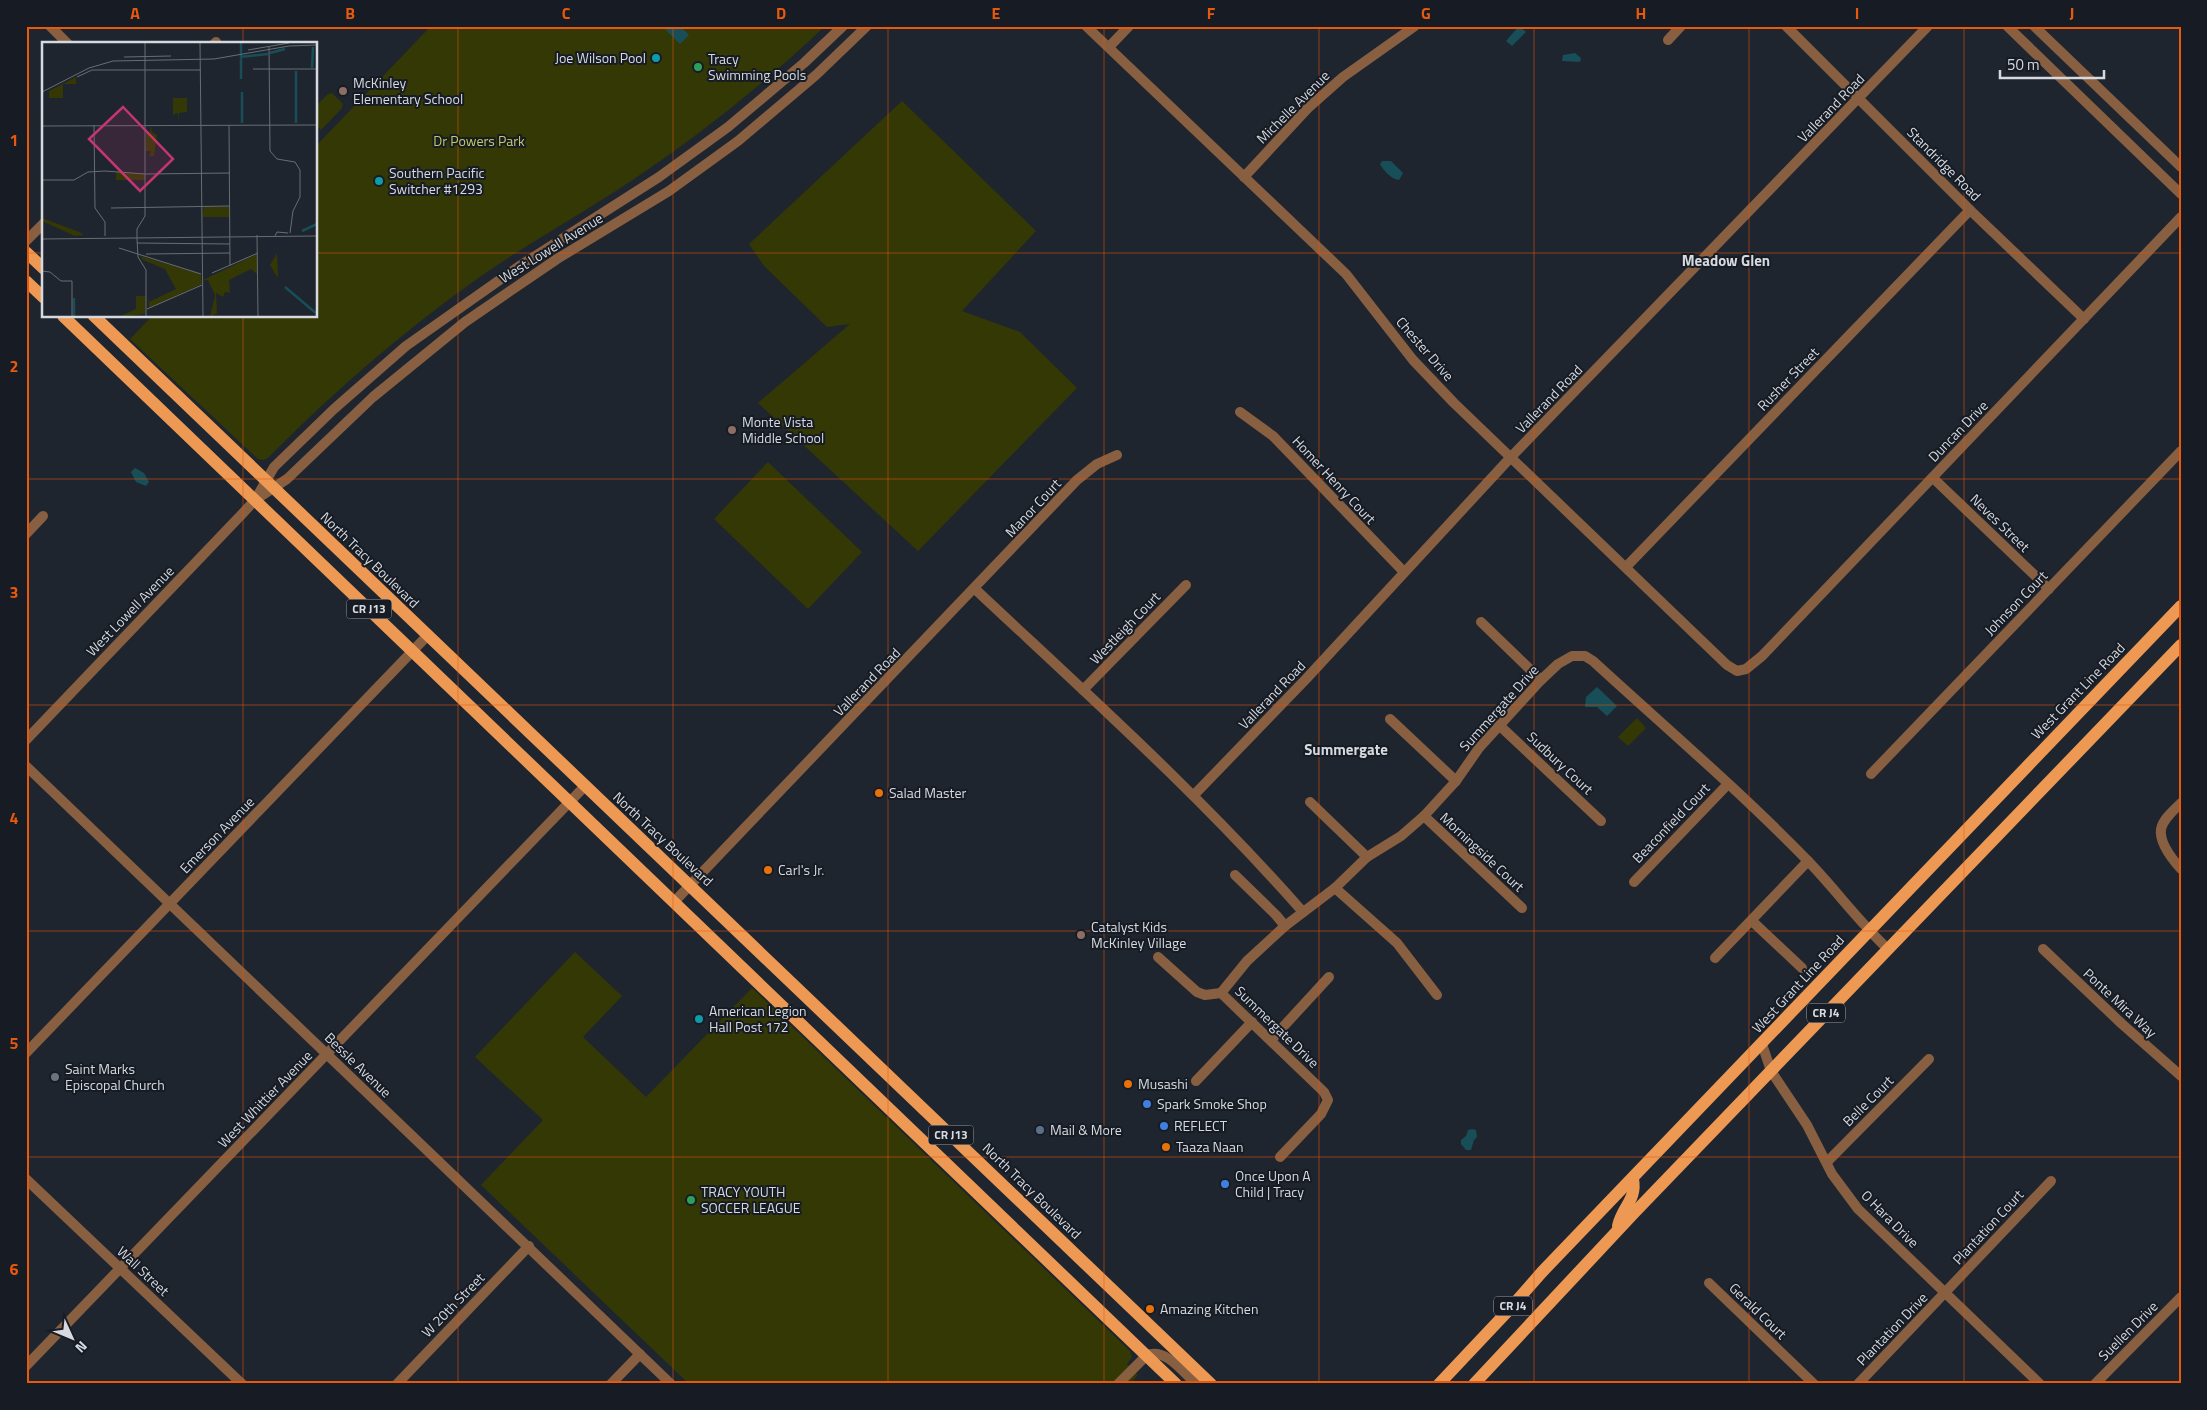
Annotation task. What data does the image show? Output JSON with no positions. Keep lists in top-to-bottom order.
{
  "streets": {
    "main road": [
      "North Tracy Boulevard",
      "CR J13",
      "West Grant Line Road",
      "CR J4"
    ],
    "street": [
      "Michelle Avenue",
      "Vallerand Road",
      "Standridge Road",
      "West Lowell Avenue",
      "Chester Drive",
      "Rusher Street",
      "Duncan Drive",
      "Homer Henry Court",
      "Manor Court",
      "Neves Street",
      "Johnson Court",
      "Westleigh Court",
      "Summergate Drive",
      "Sudbury Court",
      "Beaconfield Court",
      "Emerson Avenue",
      "Morningside Court",
      "Ponte Mira Way",
      "Bessle Avenue",
      "West Whittier Avenue",
      "Belle Court",
      "O Hara Drive",
      "Plantation Court",
      "Wall Street",
      "W 20th Street",
      "Gerald Court",
      "Plantation Drive",
      "Suellen Drive"
    ]
  },
  "crossings": [
    ["Michelle Avenue", "Chester Drive"],
    ["Vallerand Road", "Standridge Road"],
    ["Vallerand Road", "Chester Drive"],
    ["Vallerand Road", "Homer Henry Court"],
    ["Vallerand Road", "Manor Court"],
    ["Vallerand Road", "North Tracy Boulevard"],
    ["Vallerand Road", "CR J13"],
    ["Standridge Road", "Rusher Street"],
    ["Standridge Road", "Duncan Drive"],
    ["West Lowell Avenue", "North Tracy Boulevard"],
    ["West Lowell Avenue", "CR J13"],
    ["Chester Drive", "Rusher Street"],
    ["Chester Drive", "Duncan Drive"],
    ["Duncan Drive", "Neves Street"],
    ["Neves Street", "Johnson Court"],
    ["North Tracy Boulevard", "Emerson Avenue"],
    ["North Tracy Boulevard", "West Whittier Avenue"],
    ["CR J13", "Emerson Avenue"],
    ["CR J13", "West Whittier Avenue"],
    ["West Grant Line Road", "Summergate Drive"],
    ["West Grant Line Road", "O Hara Drive"],
    ["Summergate Drive", "Sudbury Court"],
    ["Summergate Drive", "Beaconfield Court"],
    ["Summergate Drive", "Morningside Court"],
    ["Summergate Drive", "CR J4"],
    ["Emerson Avenue", "Bessle Avenue"],
    ["CR J4", "O Hara Drive"],
    ["Bessle Avenue", "West Whittier Avenue"],
    ["Bessle Avenue", "W 20th Street"],
    ["West Whittier Avenue", "Wall Street"],
    ["Belle Court", "O Hara Drive"],
    ["O Hara Drive", "Plantation Court"],
    ["O Hara Drive", "Plantation Drive"],
    ["Plantation Court", "Plantation Drive"]
  ],
  "districts": ["Meadow Glen", "Summergate"],
  "parks": ["Dr Powers Park"],
  "places": [
    "Joe Wilson Pool",
    "Tracy Swimming Pools",
    "McKinley Elementary School",
    "Southern Pacific Switcher #1293",
    "Monte Vista Middle School",
    "Salad Master",
    "Carl's Jr.",
    "Catalyst Kids McKinley Village",
    "American Legion Hall Post 172",
    "Saint Marks Episcopal Church",
    "Musashi",
    "Spark Smoke Shop",
    "REFLECT",
    "Mail & More",
    "Taaza Naan",
    "Once Upon A Child | Tracy",
    "TRACY YOUTH SOCCER LEAGUE",
    "Amazing Kitchen"
  ],
  "scale_bar": "50 m",
  "north": "bottom right",
  "grid": {
    "columns": [
      "A",
      "B",
      "C",
      "D",
      "E",
      "F",
      "G",
      "H",
      "I",
      "J"
    ],
    "rows": [
      "1",
      "2",
      "3",
      "4",
      "5",
      "6"
    ]
  }
}
